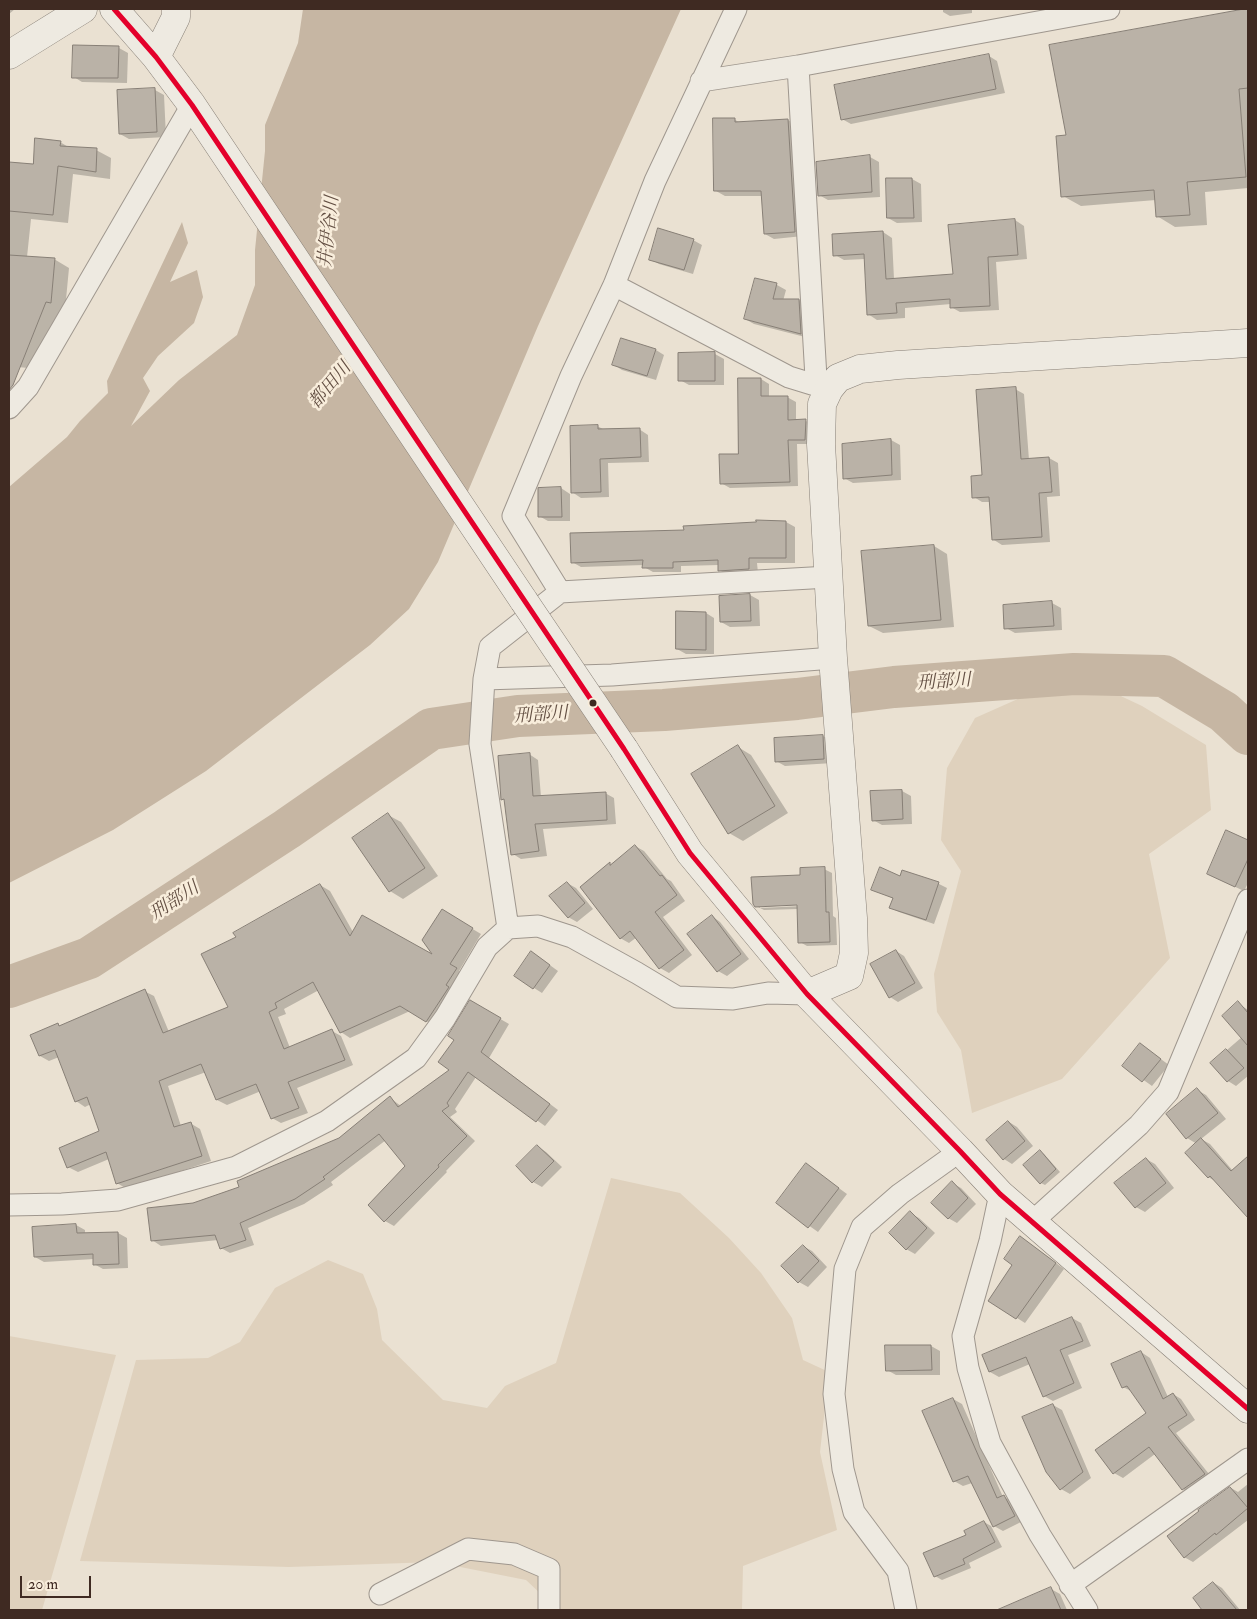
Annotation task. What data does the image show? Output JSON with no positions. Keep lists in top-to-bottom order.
{
  "water": ["井伊谷川", "都田川", "刑部川"],
  "scale_bar": "20 m"
}
